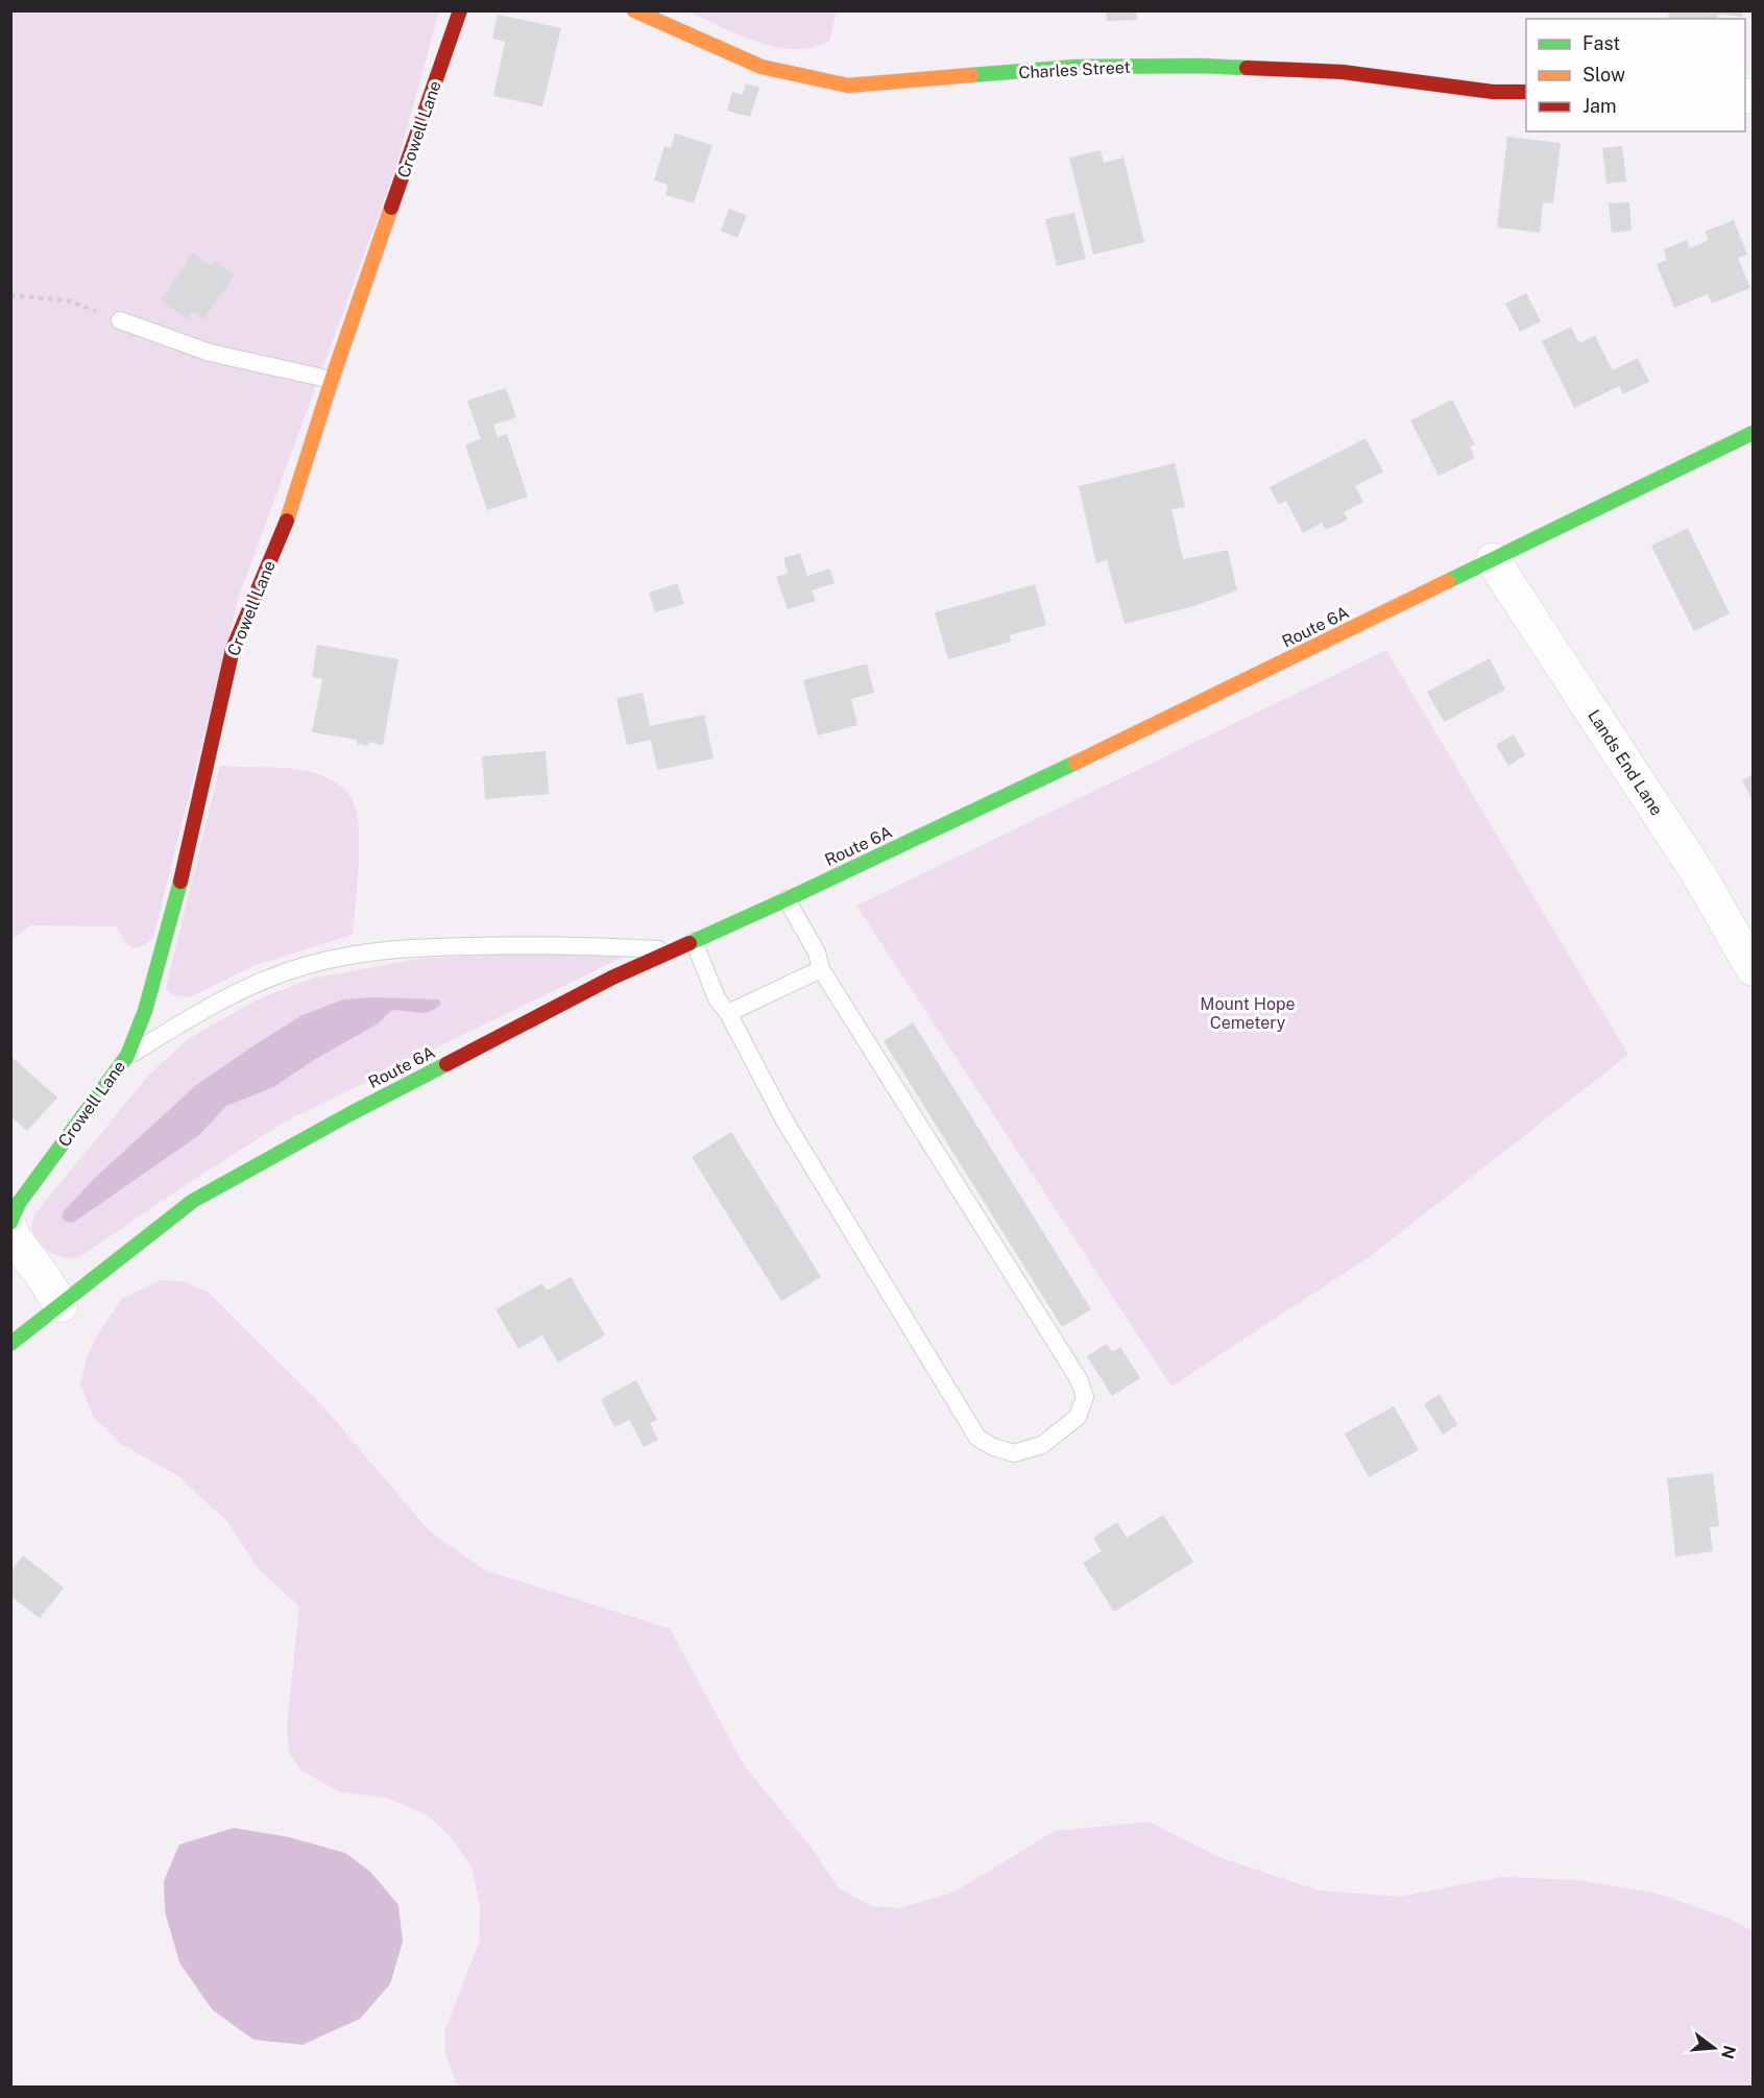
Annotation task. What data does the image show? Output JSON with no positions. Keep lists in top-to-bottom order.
{
  "streets": {
    "street": [
      "Charles Street",
      "Crowell Lane",
      "Route 6A",
      "Lands End Lane"
    ]
  },
  "crossings": [
    ["Route 6A", "Lands End Lane"]
  ],
  "parks": ["Mount Hope Cemetery"],
  "legend": ["Fast", "Slow", "Jam"],
  "north": "right"
}
